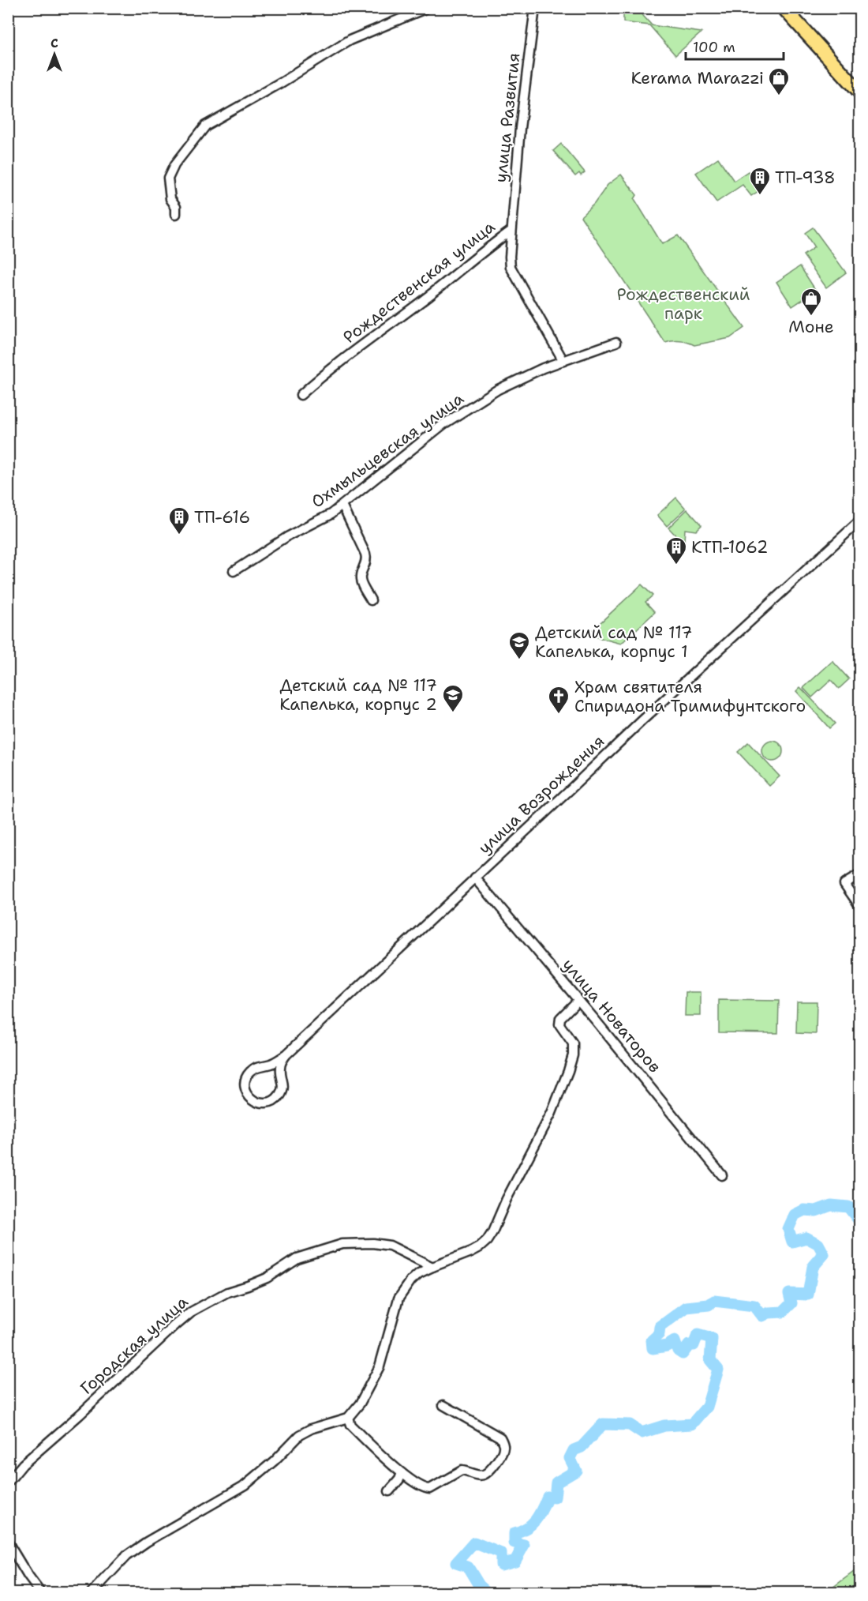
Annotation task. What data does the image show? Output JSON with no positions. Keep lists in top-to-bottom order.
{
  "streets": {
    "street": [
      "улица Развития",
      "Рождественская улица",
      "Охмыльцевская улица",
      "улица Возрождения",
      "улица Новаторов",
      "Городская улица"
    ]
  },
  "crossings": [
    ["улица Развития", "Рождественская улица"],
    ["Рождественская улица", "Охмыльцевская улица"],
    ["улица Возрождения", "улица Новаторов"]
  ],
  "parks": ["Рождественский парк"],
  "places": {
    "shop": ["Kerama Marazzi", "Моне"],
    "building": ["ТП-938", "ТП-616", "КТП-1062"],
    "school or university": ["Детский сад № 117 Капелька, корпус 1", "Детский сад № 117 Капелька, корпус 2"],
    "church": ["Храм святителя Спиридона Тримифунтского"]
  },
  "scale_bar": "100 m",
  "north": "top"
}
